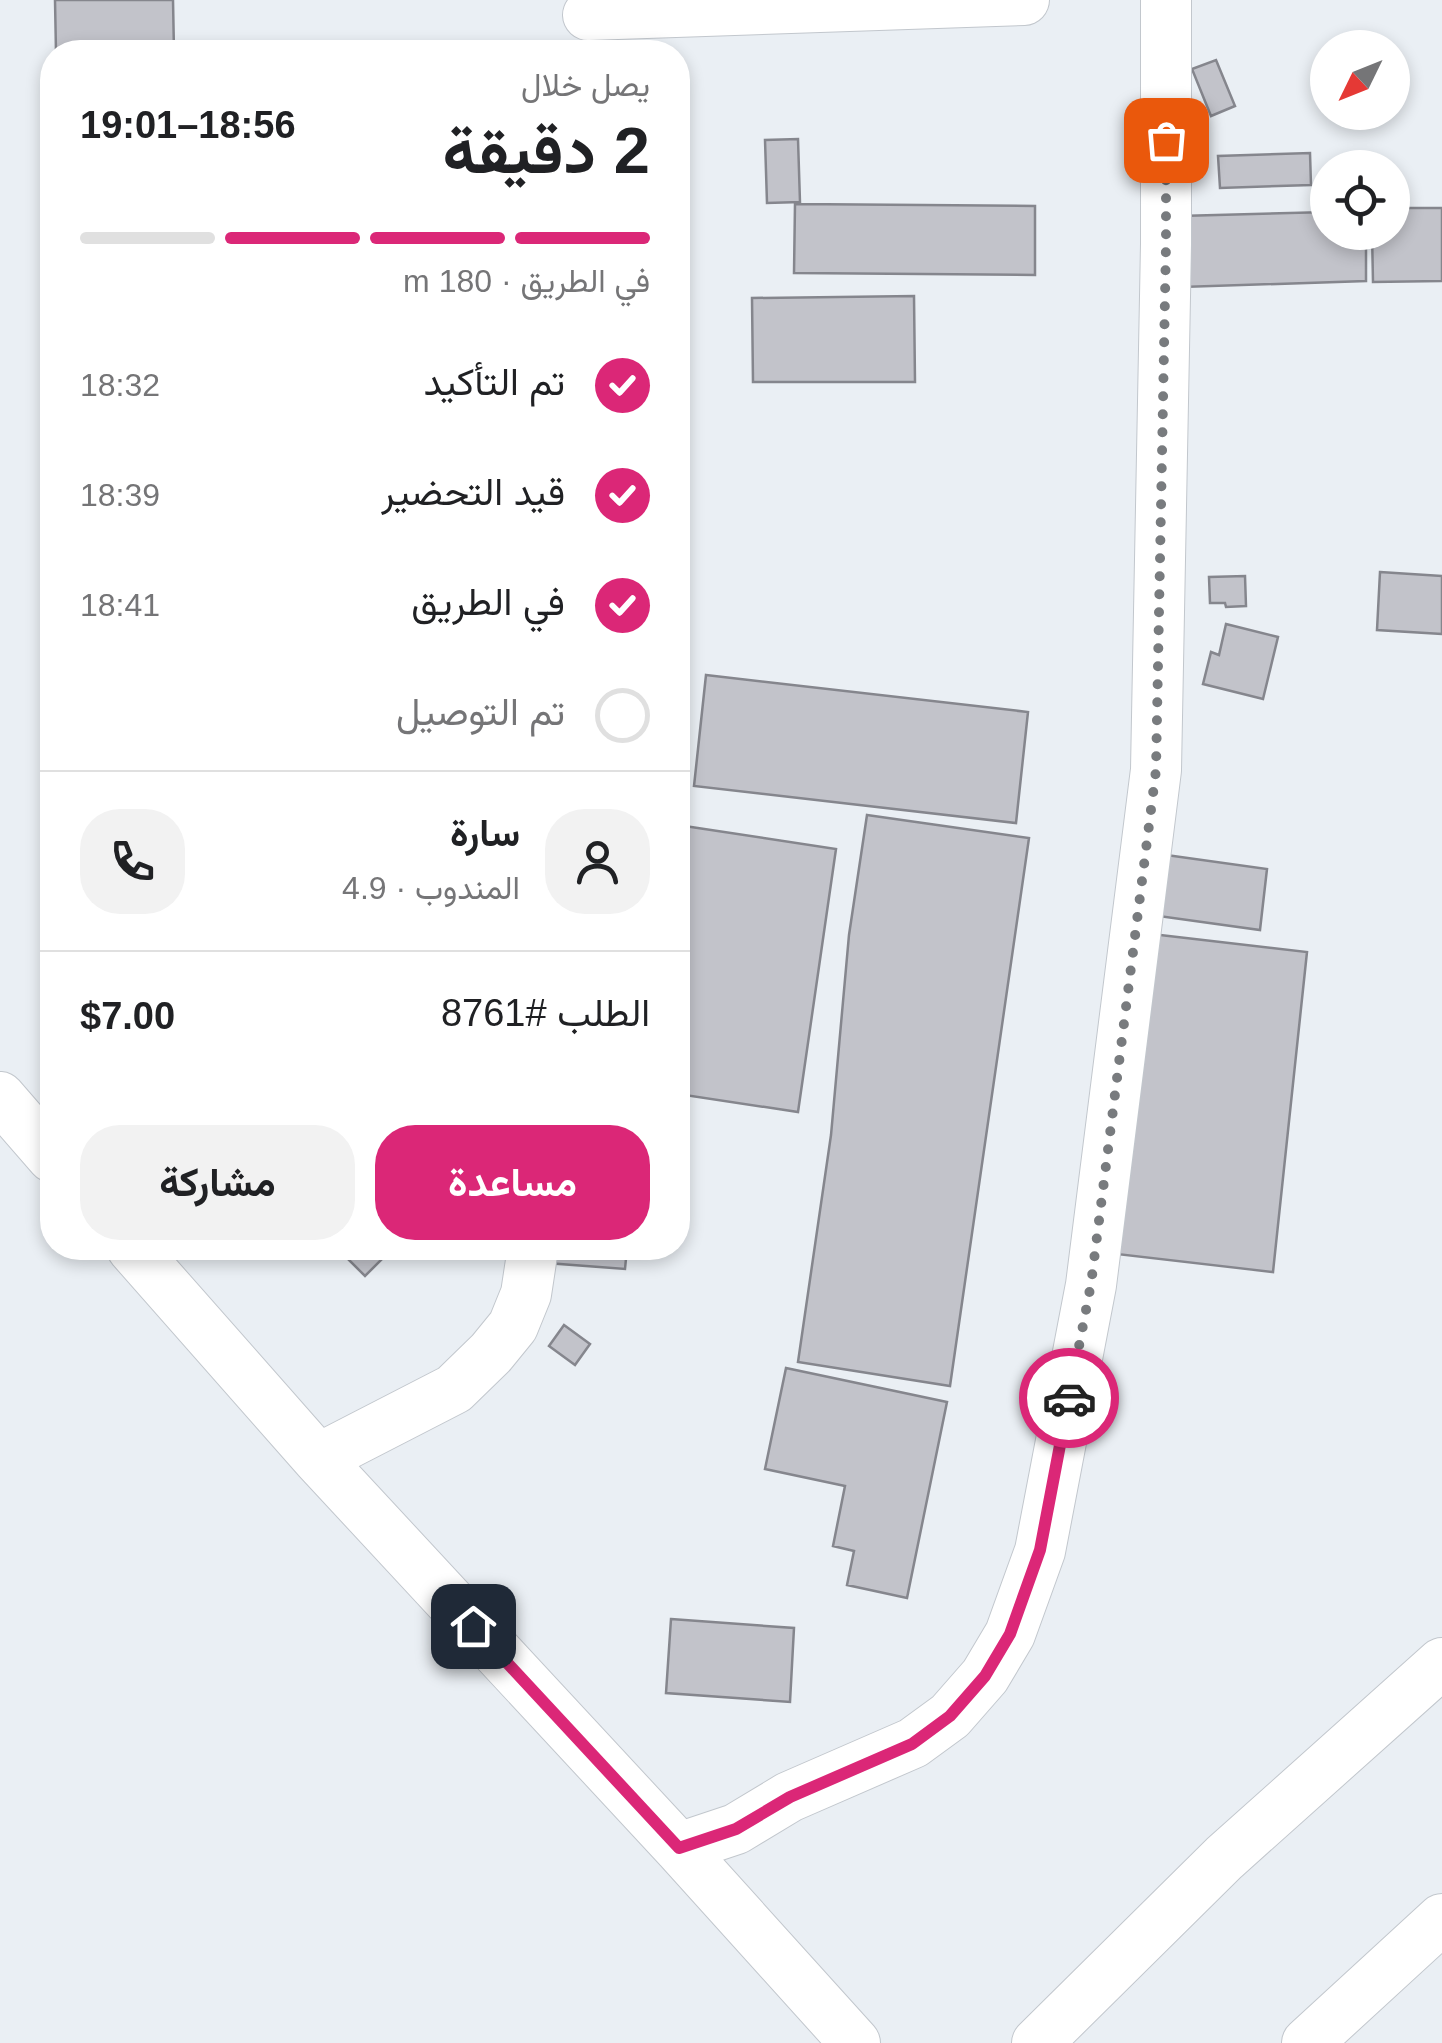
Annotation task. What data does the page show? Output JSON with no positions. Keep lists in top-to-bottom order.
{
  "north": "bottom left",
  "page": {
    "heading": ["2 دقيقة", "يصل خلال", "18:56–19:01"],
    "panel": [
      "سارة",
      "المندوب · 4.9",
      "الطلب #8761",
      "$7.00"
    ],
    "bar": "في الطريق · 180 m",
    "list": [
      ["تم التأكيد", "18:32"],
      ["قيد التحضير", "18:39"],
      ["في الطريق", "18:41"],
      "تم التوصيل"
    ],
    "buttons": ["مساعدة", "مشاركة"]
  }
}
